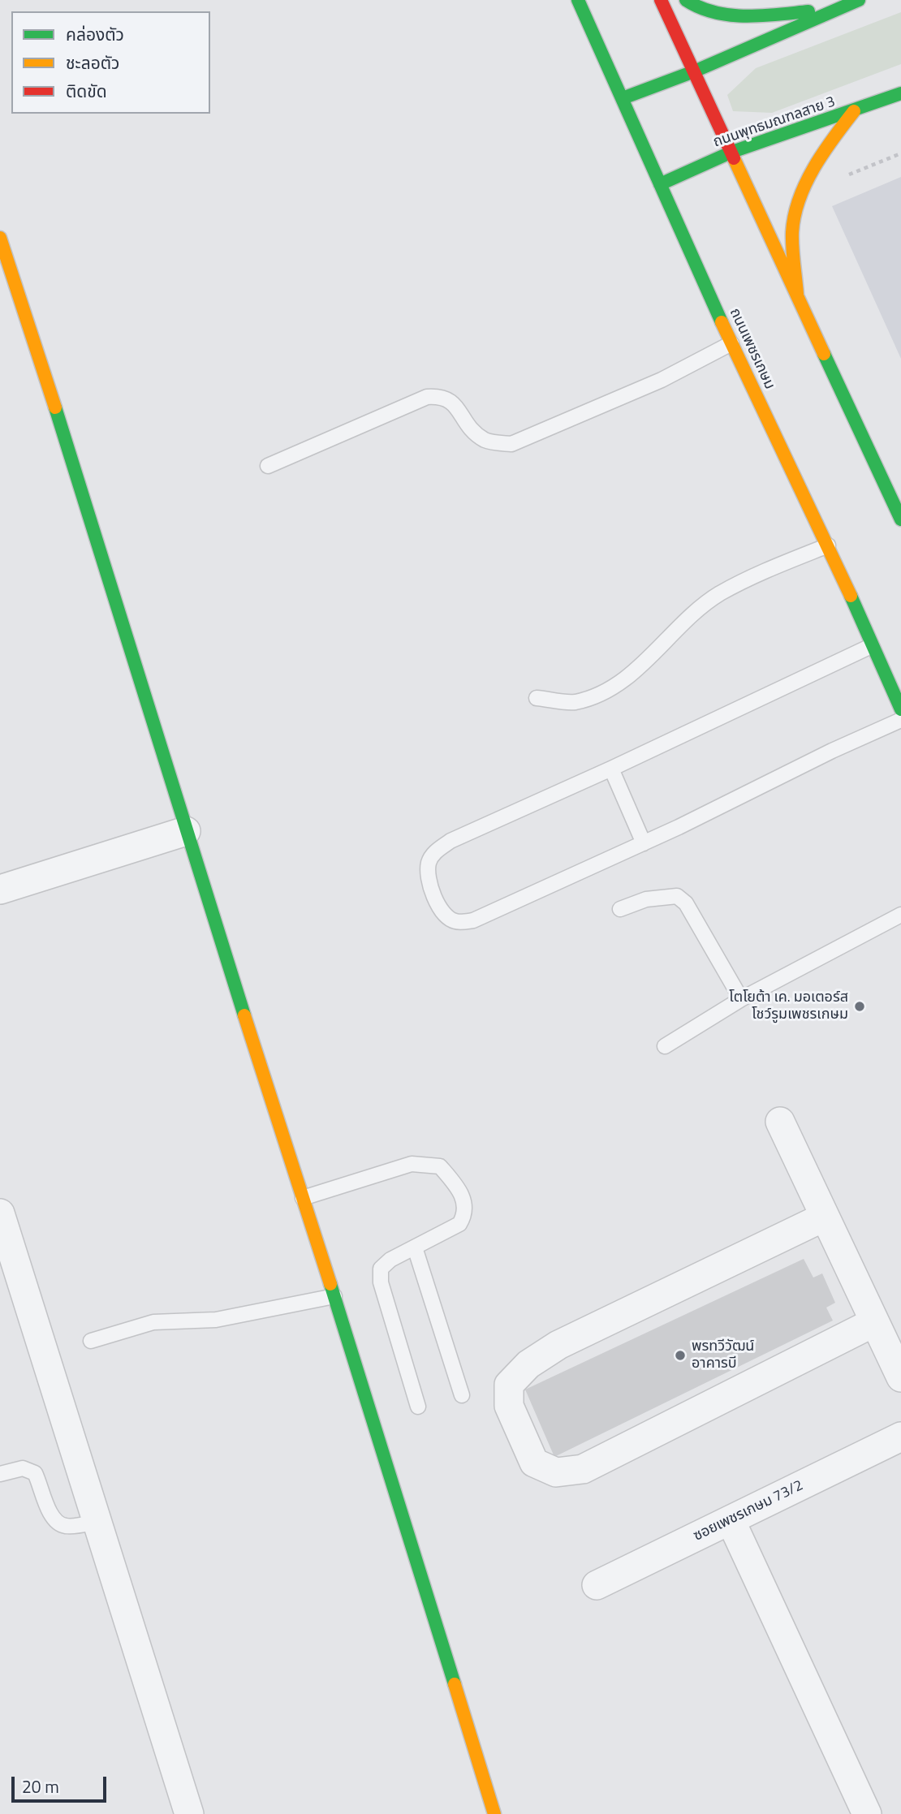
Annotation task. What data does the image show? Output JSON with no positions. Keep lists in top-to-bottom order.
{
  "streets": {
    "main road": ["ถนนพุทธมณฑลสาย 3", "ถนนเพชรเกษม"],
    "street": ["ซอยเพชรเกษม 73/2"]
  },
  "crossings": [
    ["ถนนพุทธมณฑลสาย 3", "ถนนเพชรเกษม"]
  ],
  "places": ["โตโยต้า เค. มอเตอร์ส โชว์รูมเพชรเกษม", "พรทวีวัฒน์ อาคารบี"],
  "legend": ["คล่องตัว", "ชะลอตัว", "ติดขัด"],
  "scale_bar": "20 m"
}
